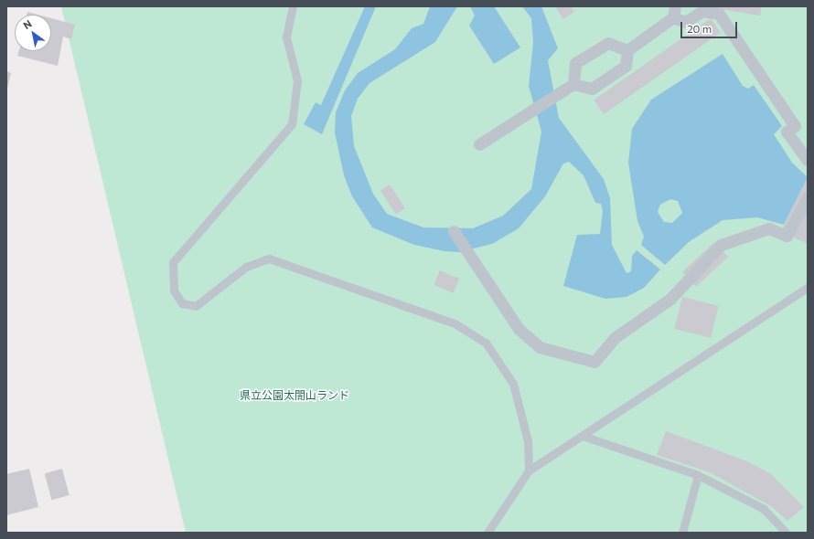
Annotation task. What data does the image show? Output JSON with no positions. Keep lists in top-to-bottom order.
{
  "parks": ["県立公園太閤山ランド"],
  "scale_bar": "20 m",
  "north": "top left"
}
